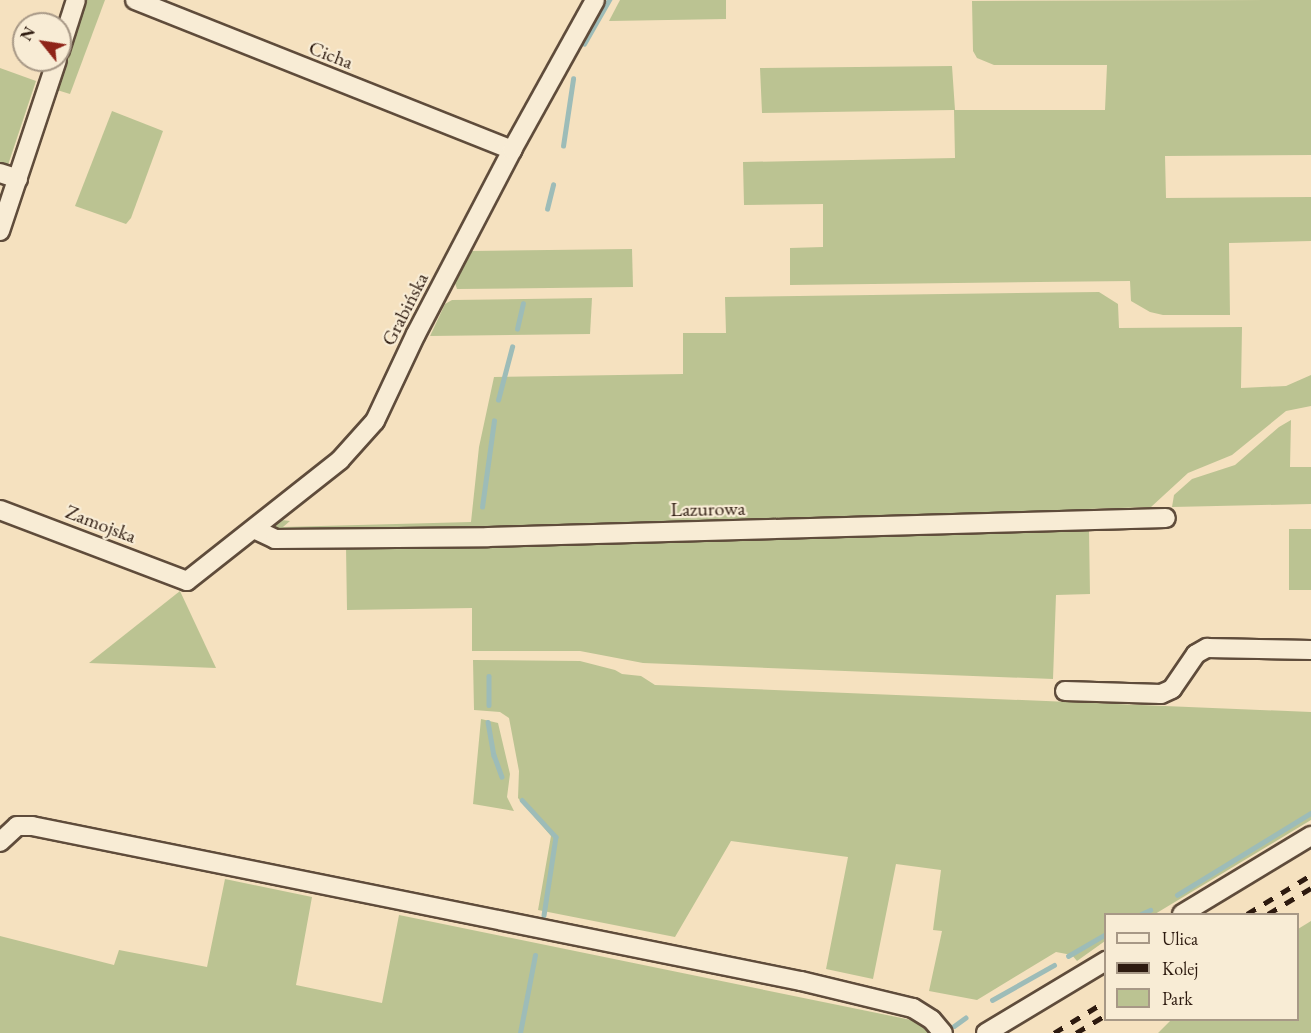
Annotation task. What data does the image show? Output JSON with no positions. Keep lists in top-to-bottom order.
{
  "streets": {
    "street": [
      "Cicha",
      "Grabińska",
      "Lazurowa",
      "Zamojska"
    ]
  },
  "crossings": [
    ["Cicha", "Grabińska"],
    ["Grabińska", "Lazurowa"],
    ["Grabińska", "Zamojska"]
  ],
  "legend": ["Ulica", "Kolej", "Park"],
  "north": "top left"
}
